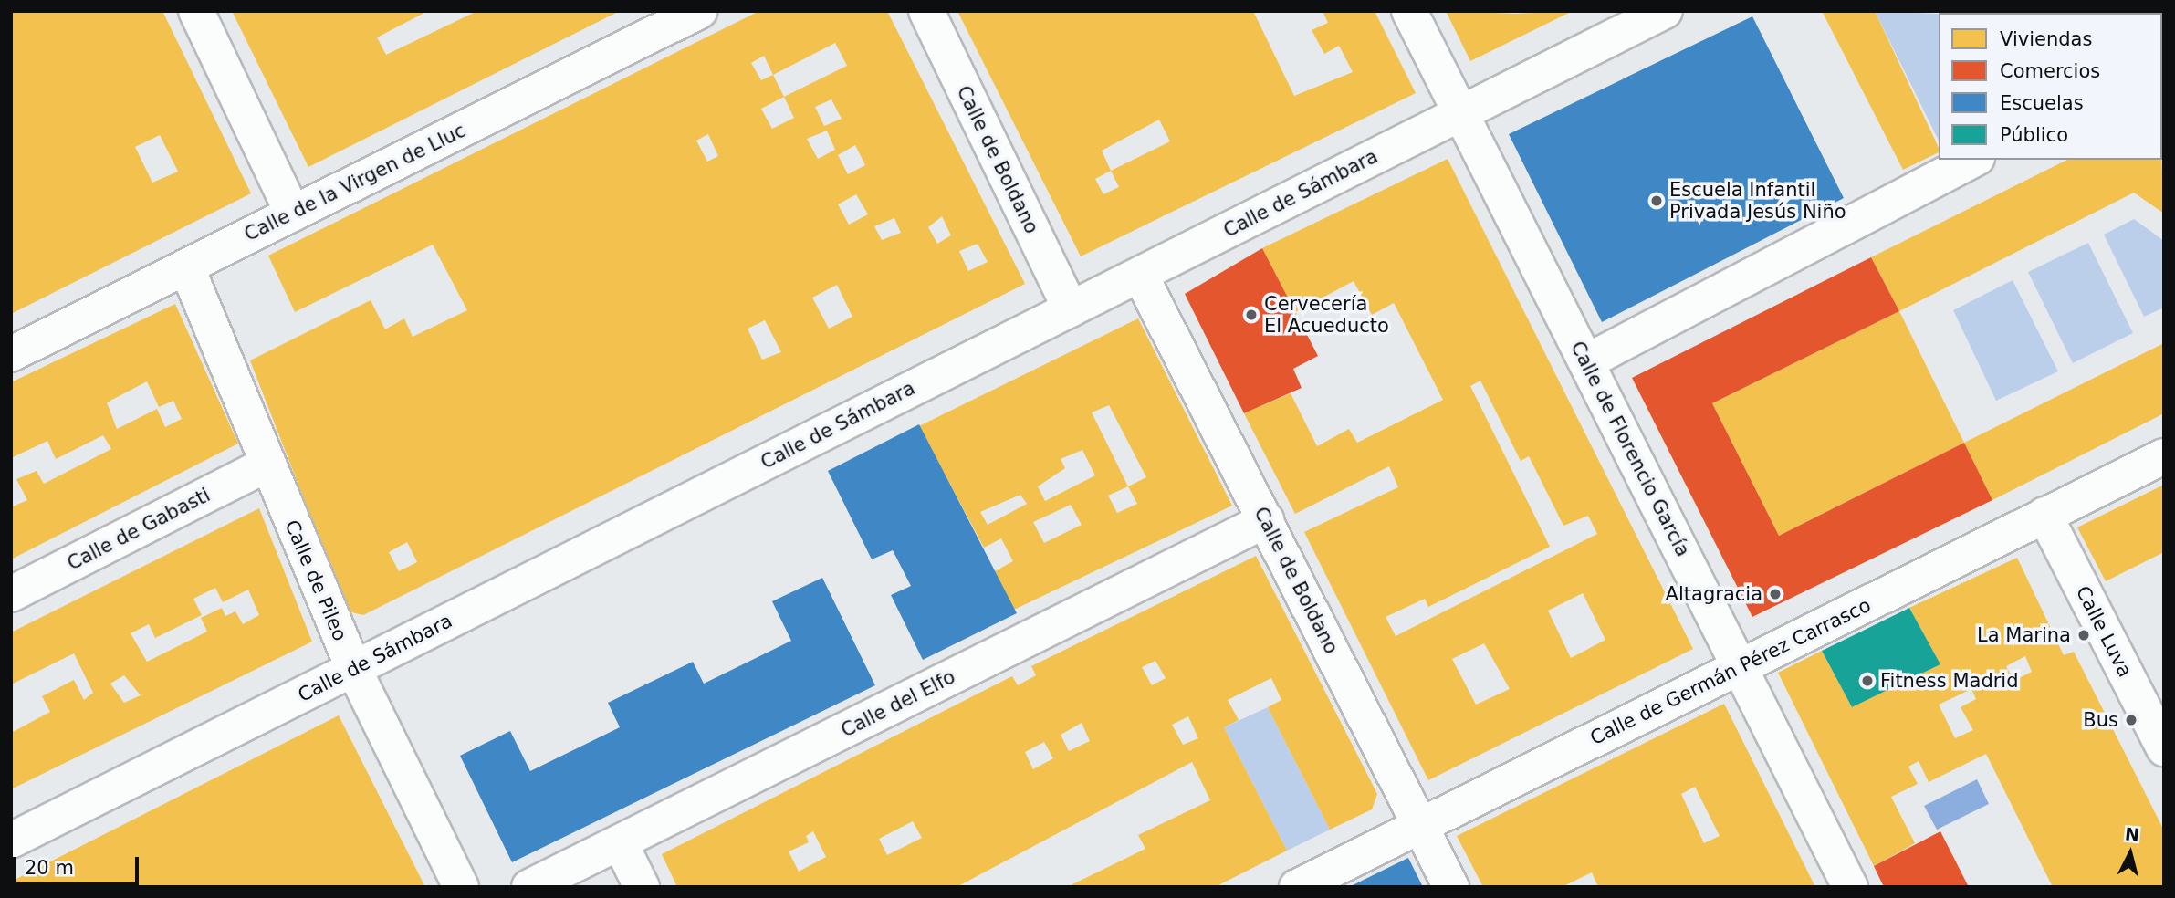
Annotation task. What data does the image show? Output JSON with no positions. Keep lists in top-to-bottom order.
{
  "streets": {
    "street": [
      "Calle de Boldano",
      "Calle de la Virgen de Lluc",
      "Calle de Sámbara",
      "Calle de Florencio García",
      "Calle de Gabasti",
      "Calle de Pileo",
      "Calle Luva",
      "Calle de Germán Pérez Carrasco",
      "Calle del Elfo"
    ]
  },
  "crossings": [
    ["Calle de Boldano", "Calle de Sámbara"],
    ["Calle de Boldano", "Calle de Germán Pérez Carrasco"],
    ["Calle de Boldano", "Calle del Elfo"],
    ["Calle de la Virgen de Lluc", "Calle de Pileo"],
    ["Calle de Sámbara", "Calle de Florencio García"],
    ["Calle de Sámbara", "Calle de Pileo"],
    ["Calle de Florencio García", "Calle de Germán Pérez Carrasco"],
    ["Calle de Gabasti", "Calle de Pileo"],
    ["Calle Luva", "Calle de Germán Pérez Carrasco"]
  ],
  "places": [
    "Escuela Infantil Privada Jesús Niño",
    "Cervecería El Acueducto",
    "Altagracia",
    "La Marina",
    "Fitness Madrid",
    "Bus"
  ],
  "legend": [
    "Viviendas",
    "Comercios",
    "Escuelas",
    "Público"
  ],
  "scale_bar": "20 m",
  "north": "top"
}
